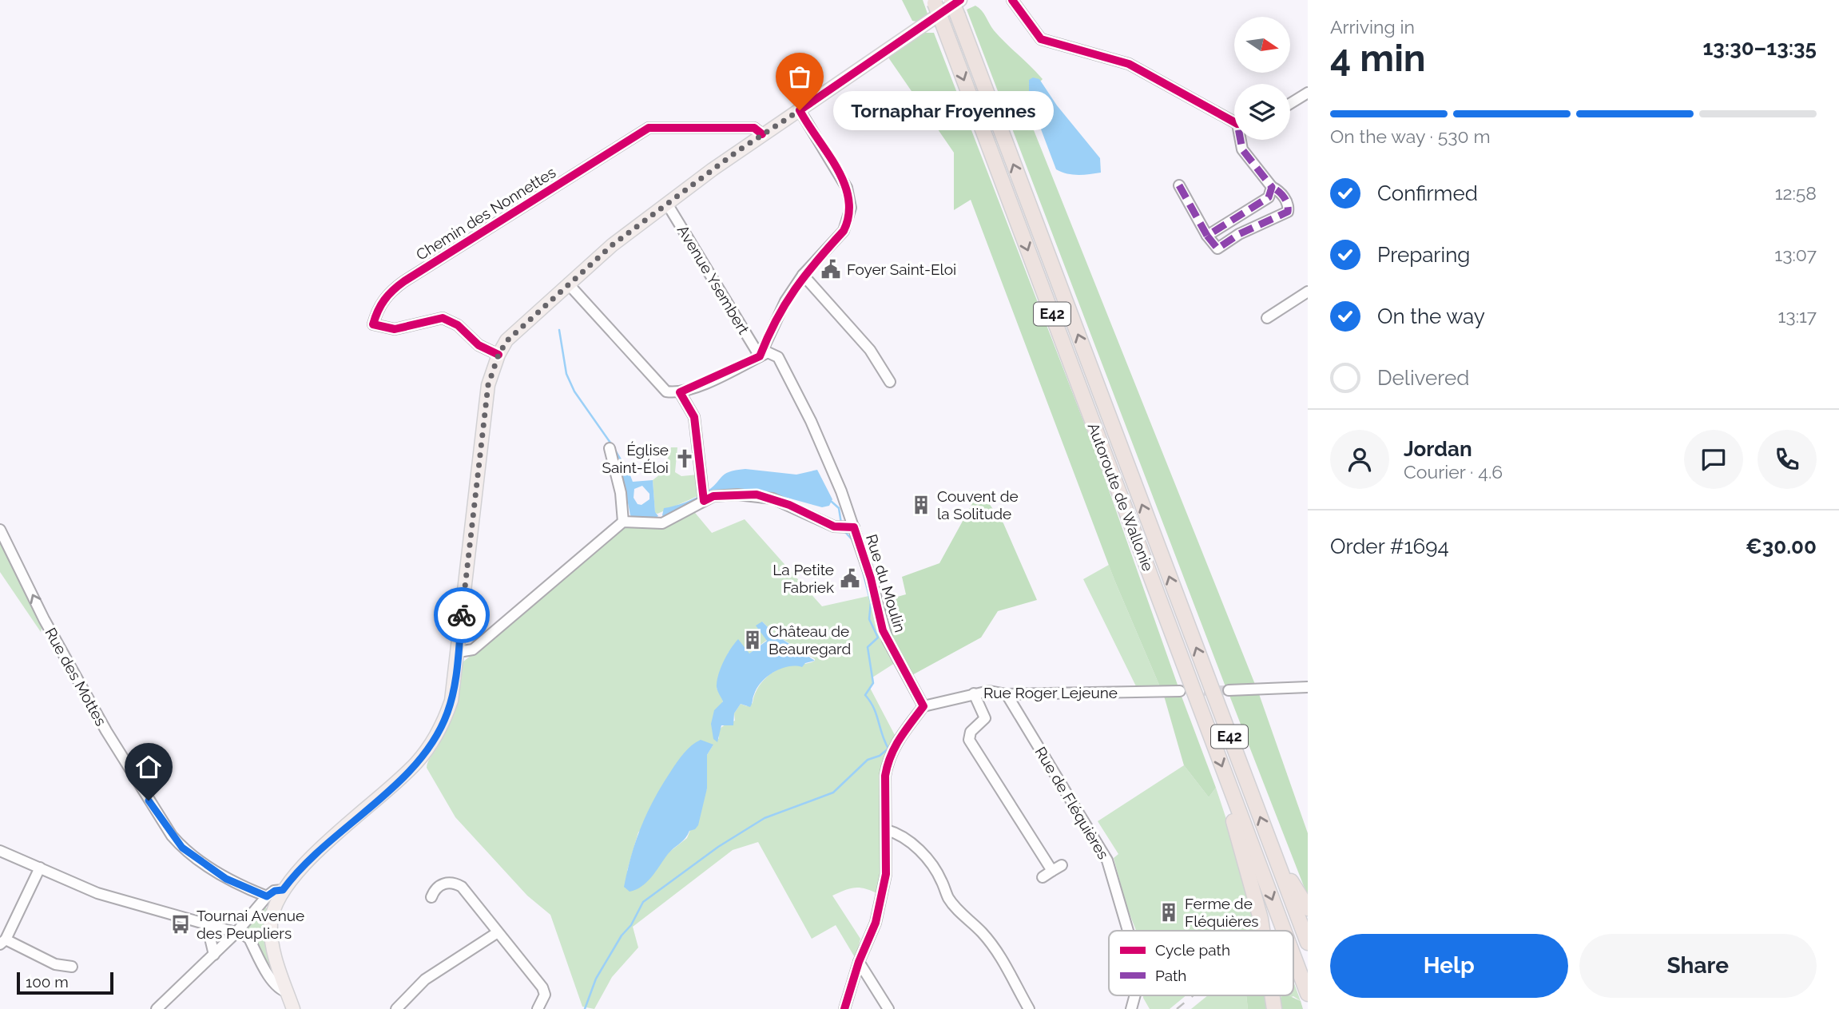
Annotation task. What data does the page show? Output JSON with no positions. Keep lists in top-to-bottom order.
{
  "streets": {
    "highway": ["E42", "Autoroute de Wallonie"],
    "street": [
      "Chemin des Nonnettes",
      "Avenue Ysembert",
      "Rue du Moulin",
      "Rue des Mottes",
      "Rue Roger Lejeune",
      "Rue de Fléquières"
    ]
  },
  "crossings": [
    ["Avenue Ysembert", "Rue du Moulin"],
    ["Rue du Moulin", "Rue Roger Lejeune"],
    ["Rue Roger Lejeune", "Rue de Fléquières"]
  ],
  "one_way": ["Rue des Mottes"],
  "places": {
    "other": ["Tornaphar Froyennes"],
    "public building": ["Foyer Saint-Eloi", "La Petite Fabriek"],
    "church": ["Église Saint-Éloi"],
    "building": ["Couvent de la Solitude", "Château de Beauregard", "Ferme de Fléquières"],
    "bus stop": ["Tournai Avenue des Peupliers"]
  },
  "legend": ["Cycle path", "Path"],
  "scale_bar": "100 m",
  "north": "right",
  "page": {
    "heading": ["4 min", "Arriving in", "13:30–13:35"],
    "panel": [
      "Jordan",
      "Courier · 4.6",
      "Order #1694",
      "€30.00"
    ],
    "bubble": "Tornaphar Froyennes",
    "bar": "On the way · 530 m",
    "list": [
      ["Confirmed", "12:58"],
      ["Preparing", "13:07"],
      ["On the way", "13:17"],
      "Delivered"
    ],
    "buttons": ["Help", "Share"],
    "scale": "100 m"
  }
}
